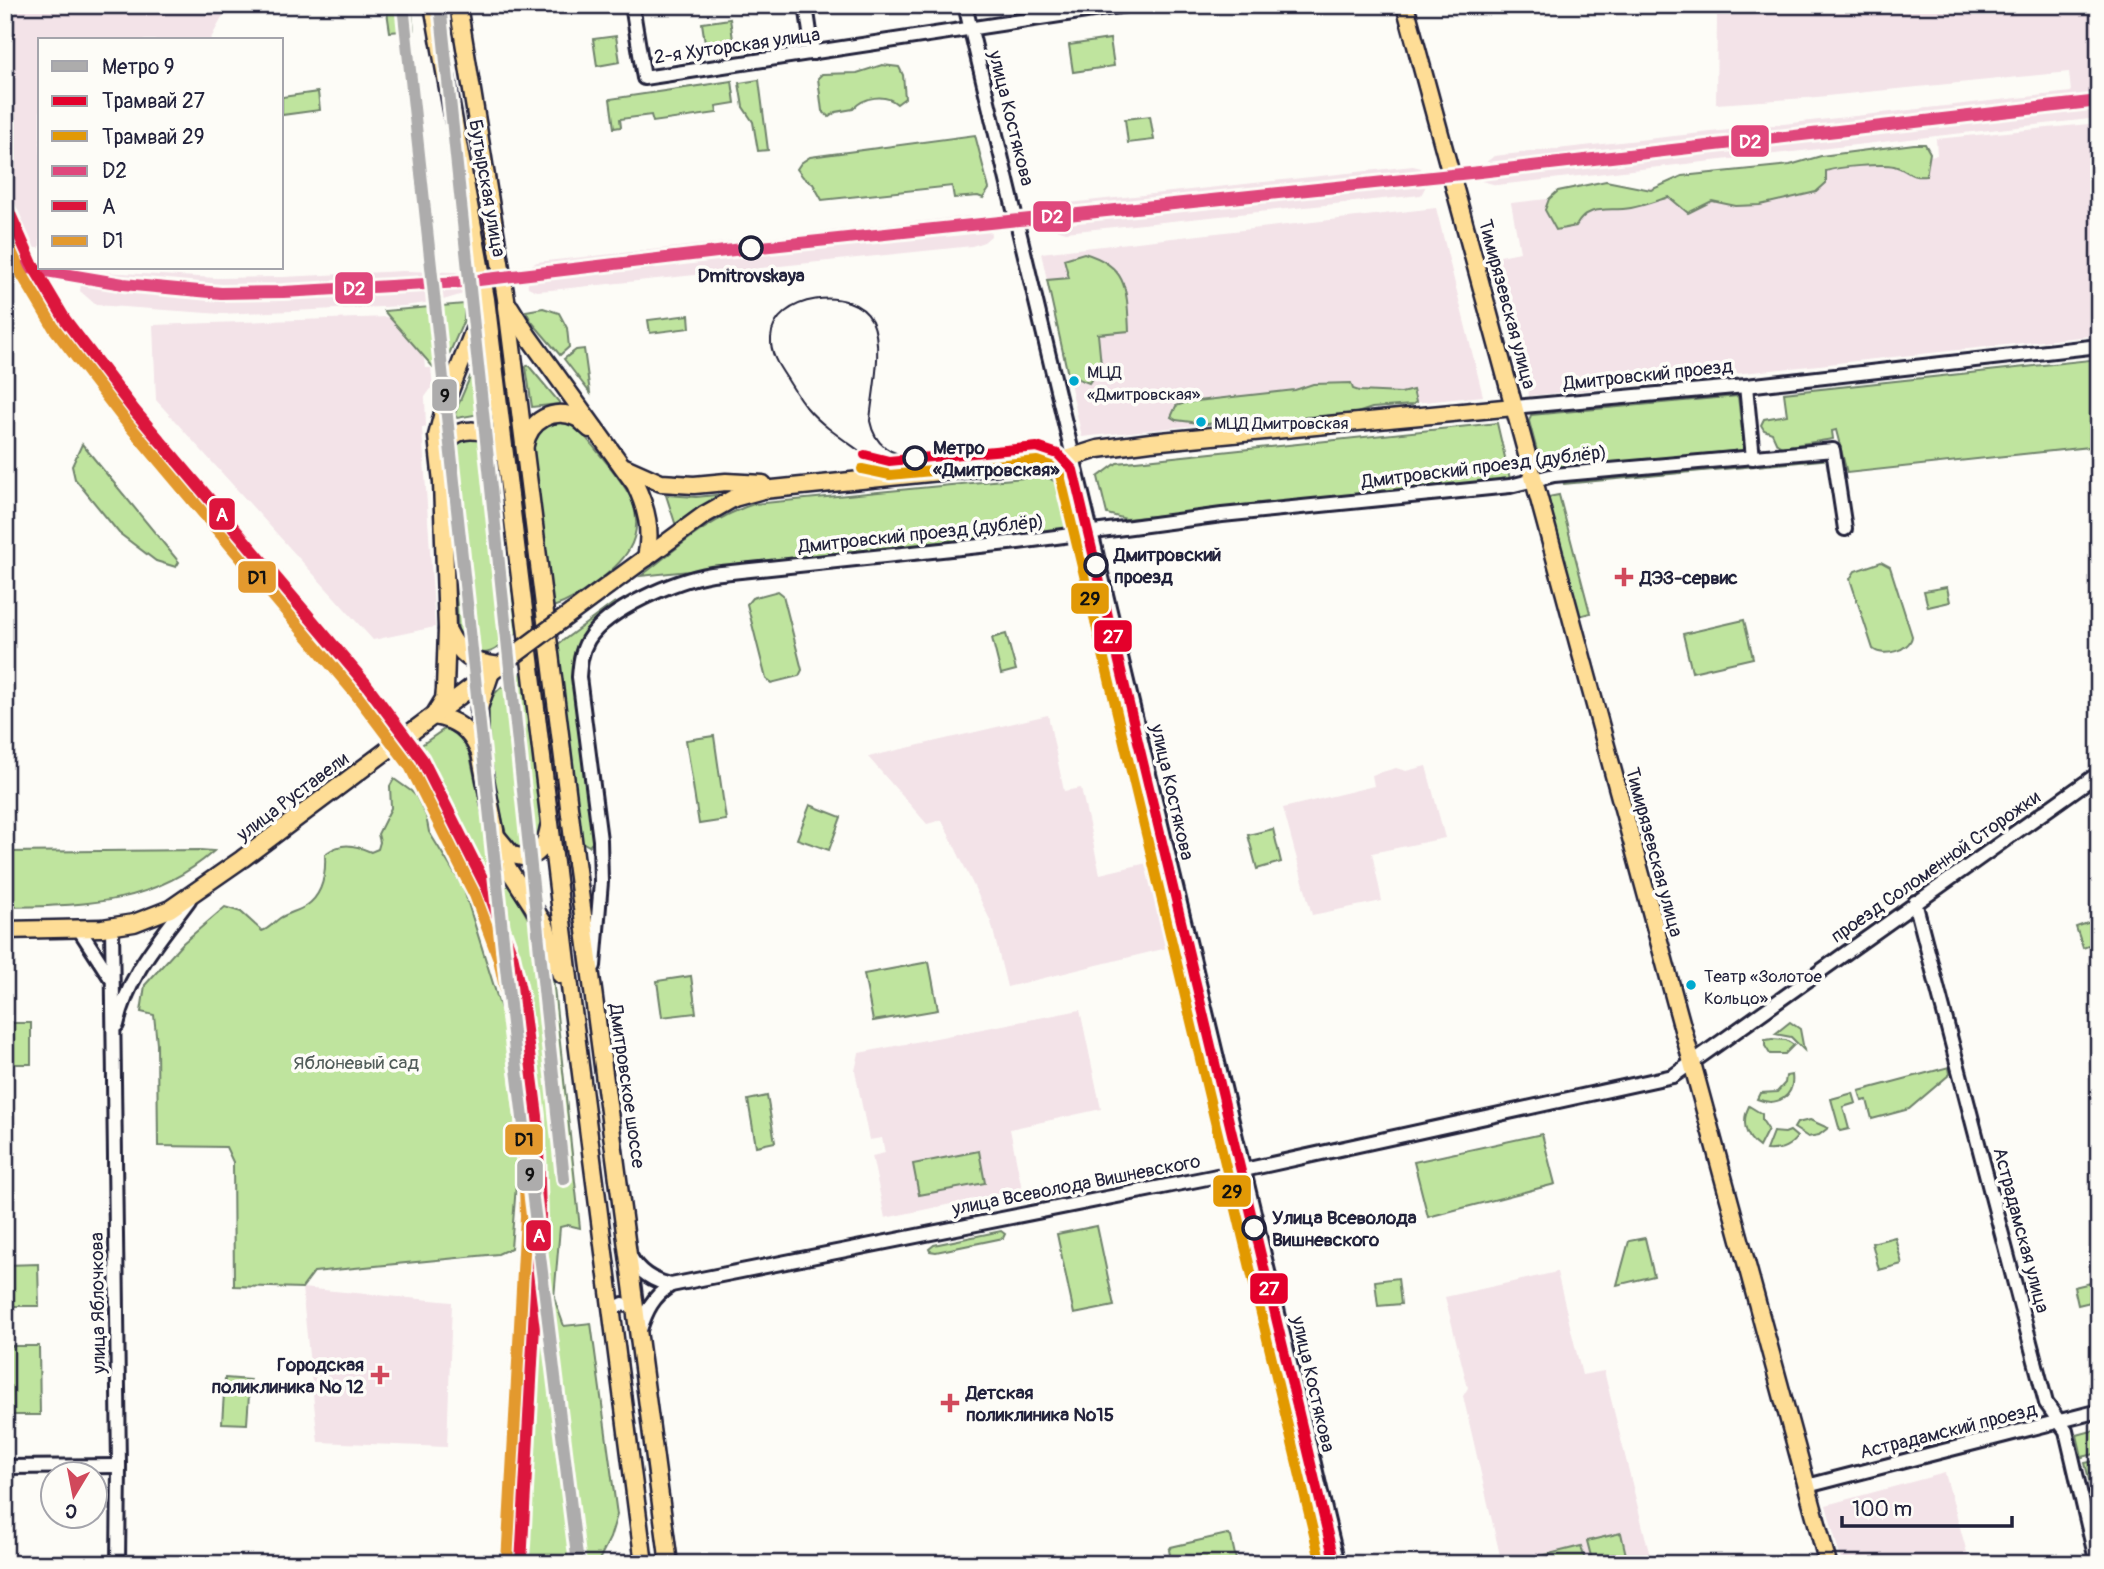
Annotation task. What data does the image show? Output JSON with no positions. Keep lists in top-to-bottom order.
{
  "streets": {
    "main road": [
      "Бутырская улица",
      "Тимирязевская улица",
      "Дмитровский проезд",
      "улица Руставели",
      "Дмитровское шоссе"
    ],
    "street": [
      "2-я Хуторская улица",
      "улица Костякова",
      "Дмитровский проезд (дублёр)",
      "проезд Соломенной Сторожки",
      "улица Всеволода Вишневского",
      "Астрадамская улица",
      "улица Яблочкова",
      "Астрадамский проезд"
    ]
  },
  "crossings": [
    ["2-я Хуторская улица", "улица Костякова"],
    ["улица Костякова", "Дмитровский проезд"],
    ["улица Костякова", "Дмитровский проезд (дублёр)"],
    ["улица Костякова", "улица Всеволода Вишневского"],
    ["Бутырская улица", "Дмитровское шоссе"],
    ["Тимирязевская улица", "Дмитровский проезд"],
    ["Тимирязевская улица", "Дмитровский проезд (дублёр)"],
    ["Тимирязевская улица", "проезд Соломенной Сторожки"],
    ["Тимирязевская улица", "улица Всеволода Вишневского"],
    ["Тимирязевская улица", "Астрадамский проезд"],
    ["Дмитровский проезд", "улица Руставели"],
    ["Дмитровский проезд (дублёр)", "Дмитровское шоссе"],
    ["проезд Соломенной Сторожки", "улица Всеволода Вишневского"],
    ["проезд Соломенной Сторожки", "Астрадамская улица"],
    ["Астрадамская улица", "Астрадамский проезд"]
  ],
  "parks": ["Яблоневый сад"],
  "places": {
    "other": [
      "Dmitrovskaya",
      "МЦД «Дмитровская»",
      "МЦД Дмитровская",
      "Метро «Дмитровская»",
      "Дмитровский проезд",
      "Театр «Золотое Кольцо»",
      "Улица Всеволода Вишневского"
    ],
    "health": ["ДЭЗ-сервис", "Городская поликлиника № 12", "Детская поликлиника №15"]
  },
  "lines": [
    "metro line 9",
    "transit line D2",
    "transit line A",
    "transit line D1",
    "tram line 27",
    "tram line 29"
  ],
  "legend": [
    "Метро 9",
    "Трамвай 27",
    "Трамвай 29",
    "D2",
    "A",
    "D1"
  ],
  "scale_bar": "100 m",
  "north": "bottom"
}
